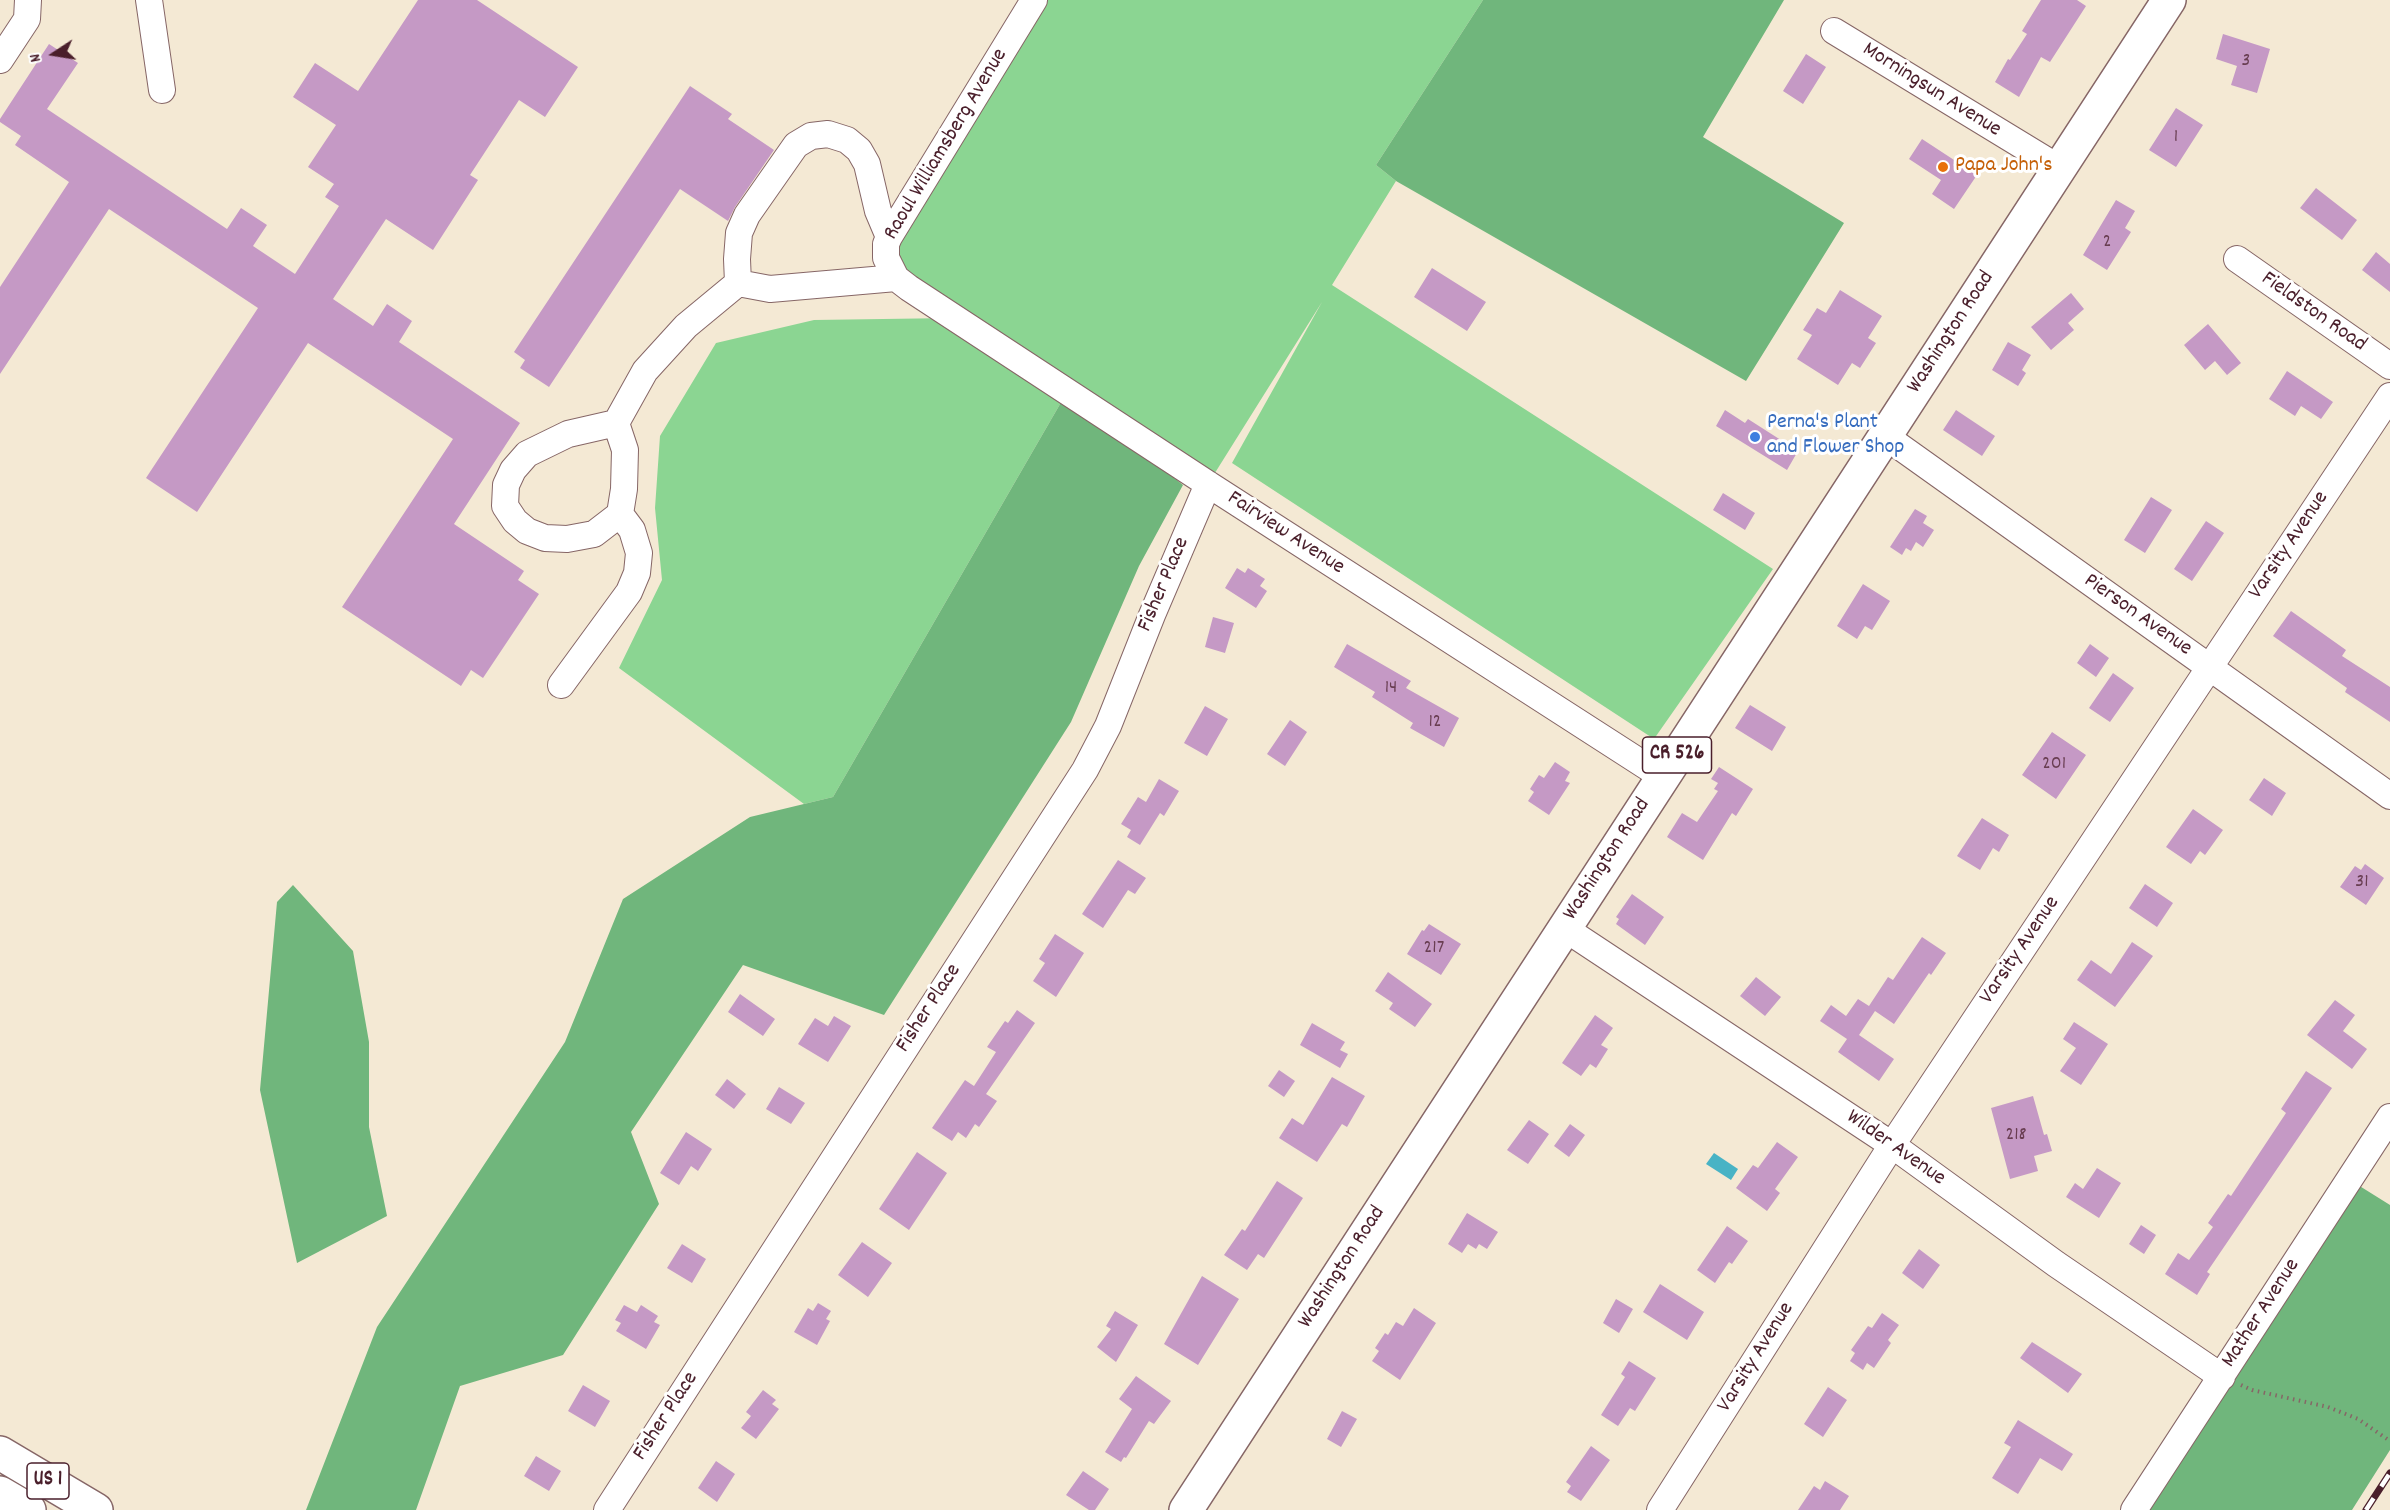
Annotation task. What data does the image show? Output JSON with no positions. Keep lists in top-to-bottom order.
{
  "streets": {
    "main road": ["Washington Road", "CR 526", "US 1"],
    "street": [
      "Morningsun Avenue",
      "Raoul Williamsberg Avenue",
      "Fieldston Road",
      "Fairview Avenue",
      "Varsity Avenue",
      "Fisher Place",
      "Pierson Avenue",
      "Wilder Avenue",
      "Mather Avenue"
    ]
  },
  "crossings": [
    ["Morningsun Avenue", "Washington Road"],
    ["Raoul Williamsberg Avenue", "Fairview Avenue"],
    ["Washington Road", "Fairview Avenue"],
    ["Washington Road", "Pierson Avenue"],
    ["Washington Road", "Wilder Avenue"],
    ["Fairview Avenue", "Fisher Place"],
    ["Varsity Avenue", "Pierson Avenue"],
    ["Varsity Avenue", "Wilder Avenue"],
    ["Wilder Avenue", "Mather Avenue"]
  ],
  "places": ["Papa John's", "Perna's Plant and Flower Shop"],
  "house_numbers": [
    "3",
    "1",
    "2",
    "14",
    "12",
    "201",
    "31",
    "217",
    "218"
  ],
  "north": "left"
}
